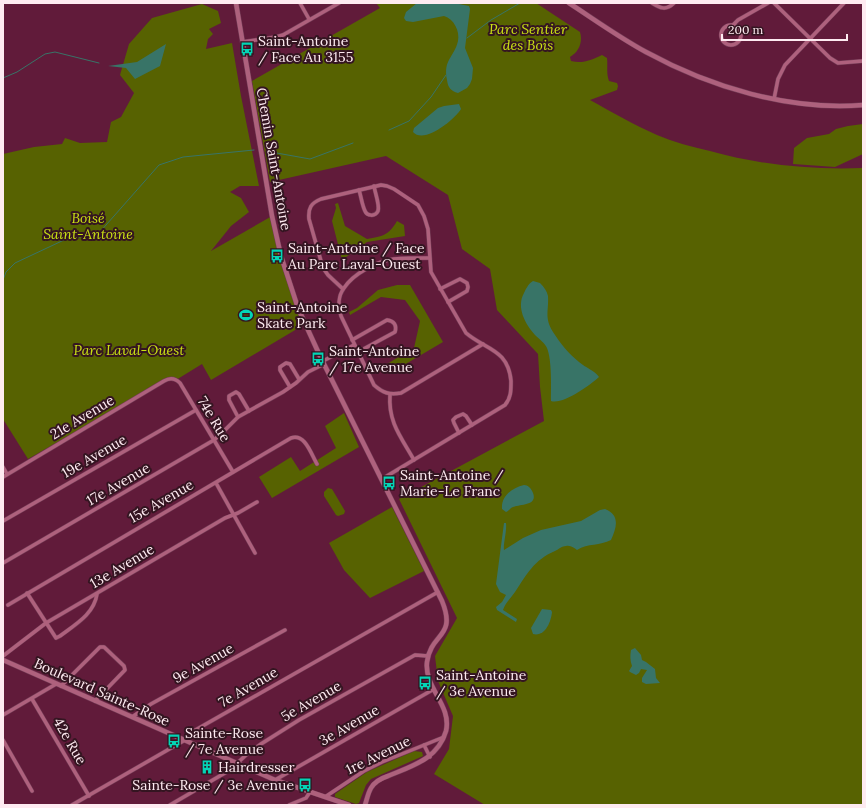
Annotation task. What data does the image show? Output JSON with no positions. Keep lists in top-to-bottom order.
{
  "streets": {
    "street": [
      "Chemin Saint-Antoine",
      "21e Avenue",
      "74e Rue",
      "19e Avenue",
      "17e Avenue",
      "15e Avenue",
      "13e Avenue",
      "9e Avenue",
      "7e Avenue",
      "Boulevard Sainte-Rose",
      "5e Avenue",
      "3e Avenue",
      "42e Rue",
      "1re Avenue"
    ]
  },
  "crossings": [
    ["Chemin Saint-Antoine", "17e Avenue"],
    ["Chemin Saint-Antoine", "7e Avenue"],
    ["Chemin Saint-Antoine", "5e Avenue"],
    ["21e Avenue", "74e Rue"],
    ["74e Rue", "19e Avenue"],
    ["74e Rue", "17e Avenue"],
    ["74e Rue", "15e Avenue"],
    ["9e Avenue", "Boulevard Sainte-Rose"],
    ["7e Avenue", "Boulevard Sainte-Rose"],
    ["7e Avenue", "42e Rue"],
    ["Boulevard Sainte-Rose", "5e Avenue"],
    ["Boulevard Sainte-Rose", "3e Avenue"],
    ["Boulevard Sainte-Rose", "1re Avenue"]
  ],
  "parks": ["Parc Sentier des Bois", "Boisé Saint-Antoine", "Parc Laval-Ouest"],
  "places": {
    "bus stop": [
      "Saint-Antoine / Face Au 3155",
      "Saint-Antoine / Face Au Parc Laval-Ouest",
      "Saint-Antoine / 17e Avenue",
      "Saint-Antoine / Marie-Le Franc",
      "Saint-Antoine / 3e Avenue",
      "Sainte-Rose / 7e Avenue",
      "Sainte-Rose / 3e Avenue"
    ],
    "sports": ["Saint-Antoine Skate Park"],
    "building": ["Hairdresser"]
  },
  "scale_bar": "200 m"
}
